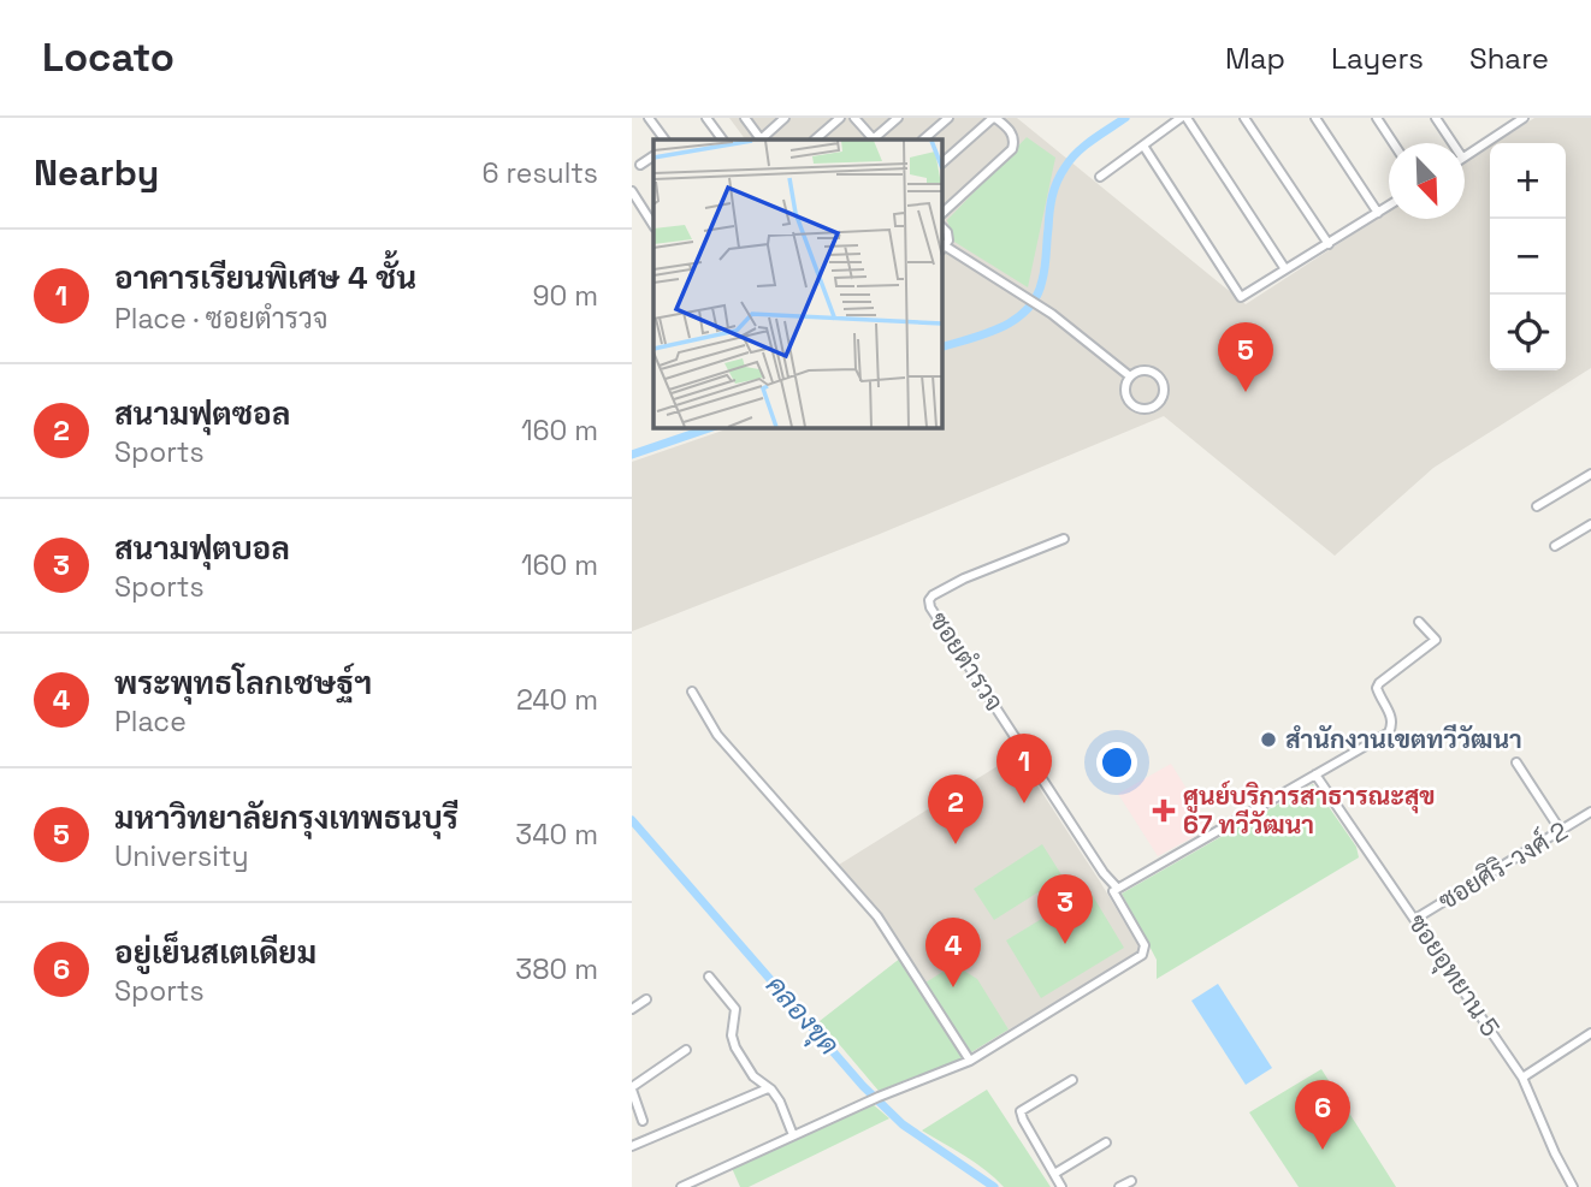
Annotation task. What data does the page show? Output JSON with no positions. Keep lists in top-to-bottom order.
{
  "streets": {
    "street": ["ซอยตำรวจ", "ซอยศิริ-วงศ์ 2", "ซอยอุทยาน 5"]
  },
  "crossings": [
    ["ซอยศิริ-วงศ์ 2", "ซอยอุทยาน 5"]
  ],
  "water": ["คลองขุด"],
  "places": {
    "other": ["สำนักงานเขตทวีวัฒนา"],
    "health": ["ศูนย์บริการสาธารณะสุข 67 ทวีวัฒนา"]
  },
  "north": "bottom right",
  "page": {
    "header": "Locato",
    "nav": ["Map", "Layers", "Share"],
    "heading": ["Nearby", "6 results"],
    "map_buttons": ["+", "−"],
    "list": [
      {
        "mark": "1",
        "name": "อาคารเรียนพิเศษ 4 ชั้น",
        "note": "Place · ซอยตำรวจ",
        "value": "90 m"
      },
      {
        "mark": "2",
        "name": "สนามฟุตซอล",
        "note": "Sports",
        "value": "160 m"
      },
      {
        "mark": "3",
        "name": "สนามฟุตบอล",
        "note": "Sports",
        "value": "160 m"
      },
      {
        "mark": "4",
        "name": "พระพุทธโลกเชษฐ์ฯ",
        "note": "Place",
        "value": "240 m"
      },
      {
        "mark": "5",
        "name": "มหาวิทยาลัยกรุงเทพธนบุรี",
        "note": "University",
        "value": "340 m"
      },
      {
        "mark": "6",
        "name": "อยู่เย็นสเตเดียม",
        "note": "Sports",
        "value": "380 m"
      }
    ],
    "pins": [
      "5",
      "1",
      "2",
      "3",
      "4",
      "6"
    ]
  }
}
